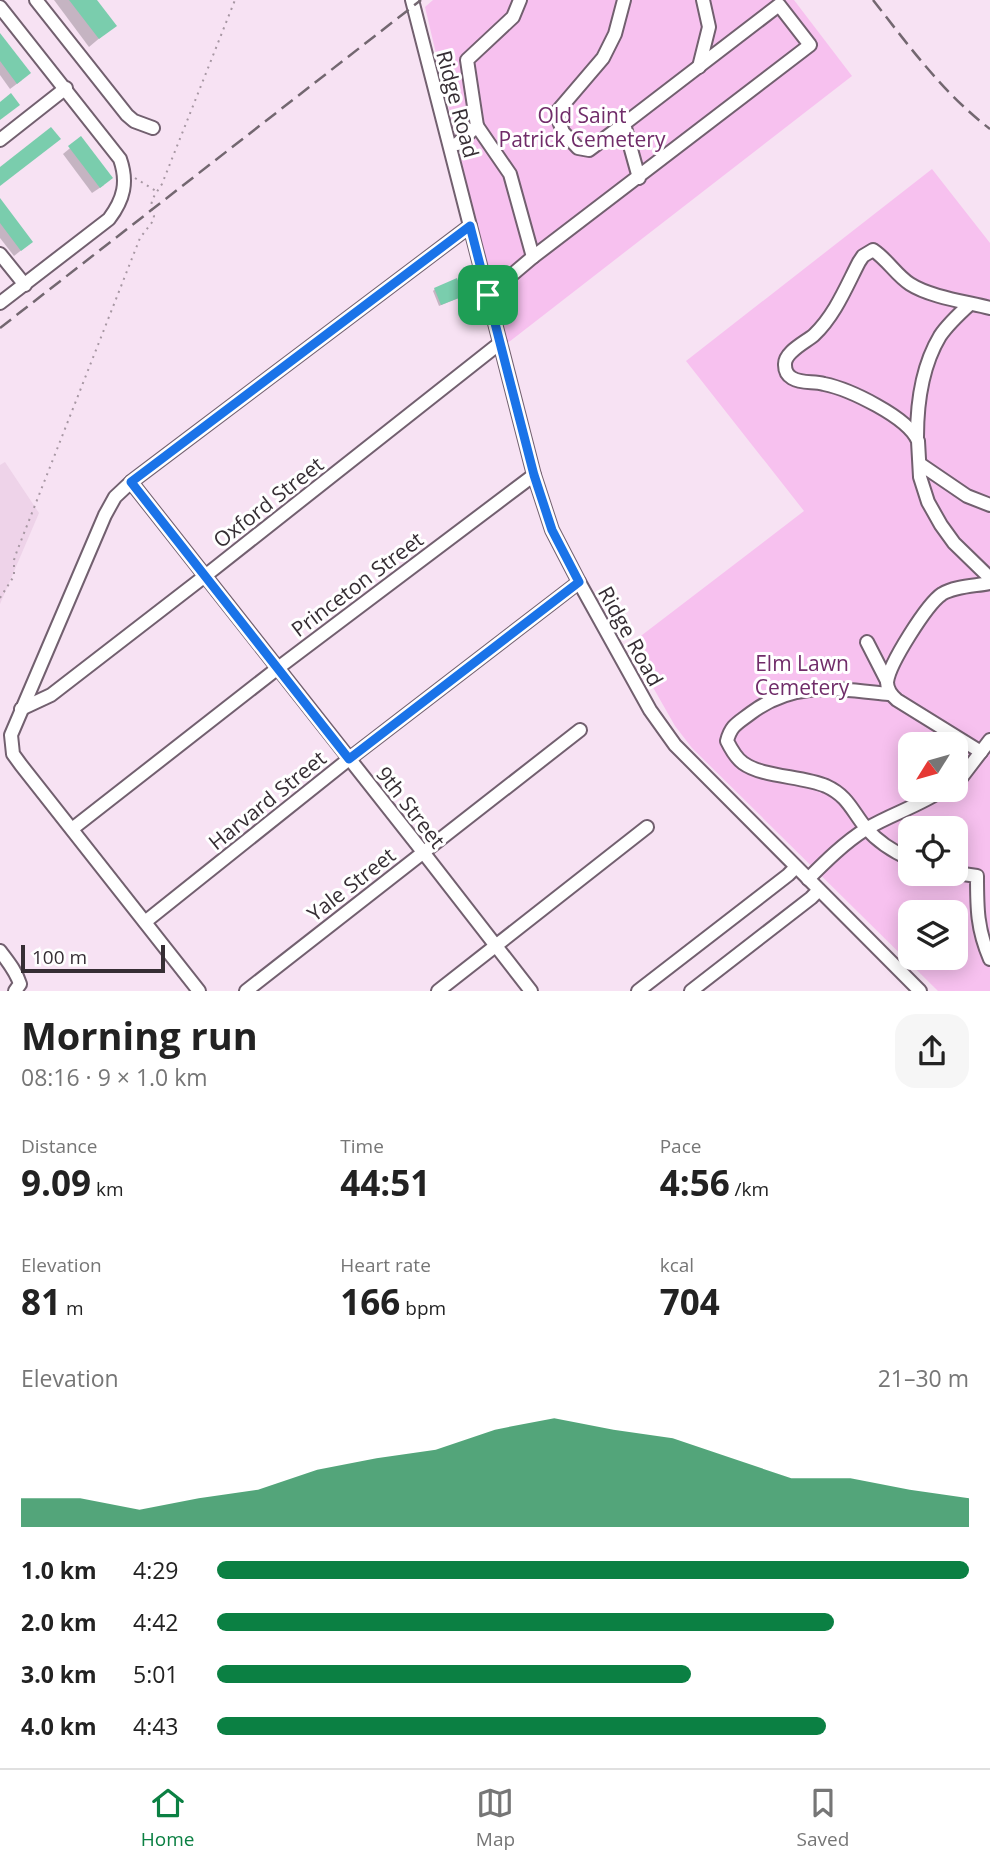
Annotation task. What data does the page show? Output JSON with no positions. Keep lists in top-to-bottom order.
{
  "streets": {
    "street": [
      "Ridge Road",
      "Oxford Street",
      "Princeton Street",
      "Harvard Street",
      "9th Street",
      "Yale Street"
    ]
  },
  "crossings": [
    ["Ridge Road", "Oxford Street"],
    ["Ridge Road", "Princeton Street"],
    ["Ridge Road", "Harvard Street"],
    ["Oxford Street", "9th Street"],
    ["Princeton Street", "9th Street"],
    ["Harvard Street", "9th Street"],
    ["9th Street", "Yale Street"]
  ],
  "parks": ["Old Saint Patrick Cemetery", "Elm Lawn Cemetery"],
  "scale_bar": "100 m",
  "north": "bottom left",
  "page": {
    "scale": "100 m",
    "heading": ["Morning run", "08:16 · 9 × 1.0 km"],
    "stats": [
      ["Distance", "9.09 km"],
      ["Time", "44:51"],
      ["Pace", "4:56 /km"],
      ["Elevation", "81 m"],
      ["Heart rate", "166 bpm"],
      ["kcal", "704"]
    ],
    "chart": ["Elevation", "21–30 m"],
    "list": [
      {
        "name": "1.0 km",
        "note": "4:29"
      },
      {
        "name": "2.0 km",
        "note": "4:42"
      },
      {
        "name": "3.0 km",
        "note": "5:01"
      },
      {
        "name": "4.0 km",
        "note": "4:43"
      }
    ],
    "tabs": ["Home", "Map", "Saved"]
  }
}
